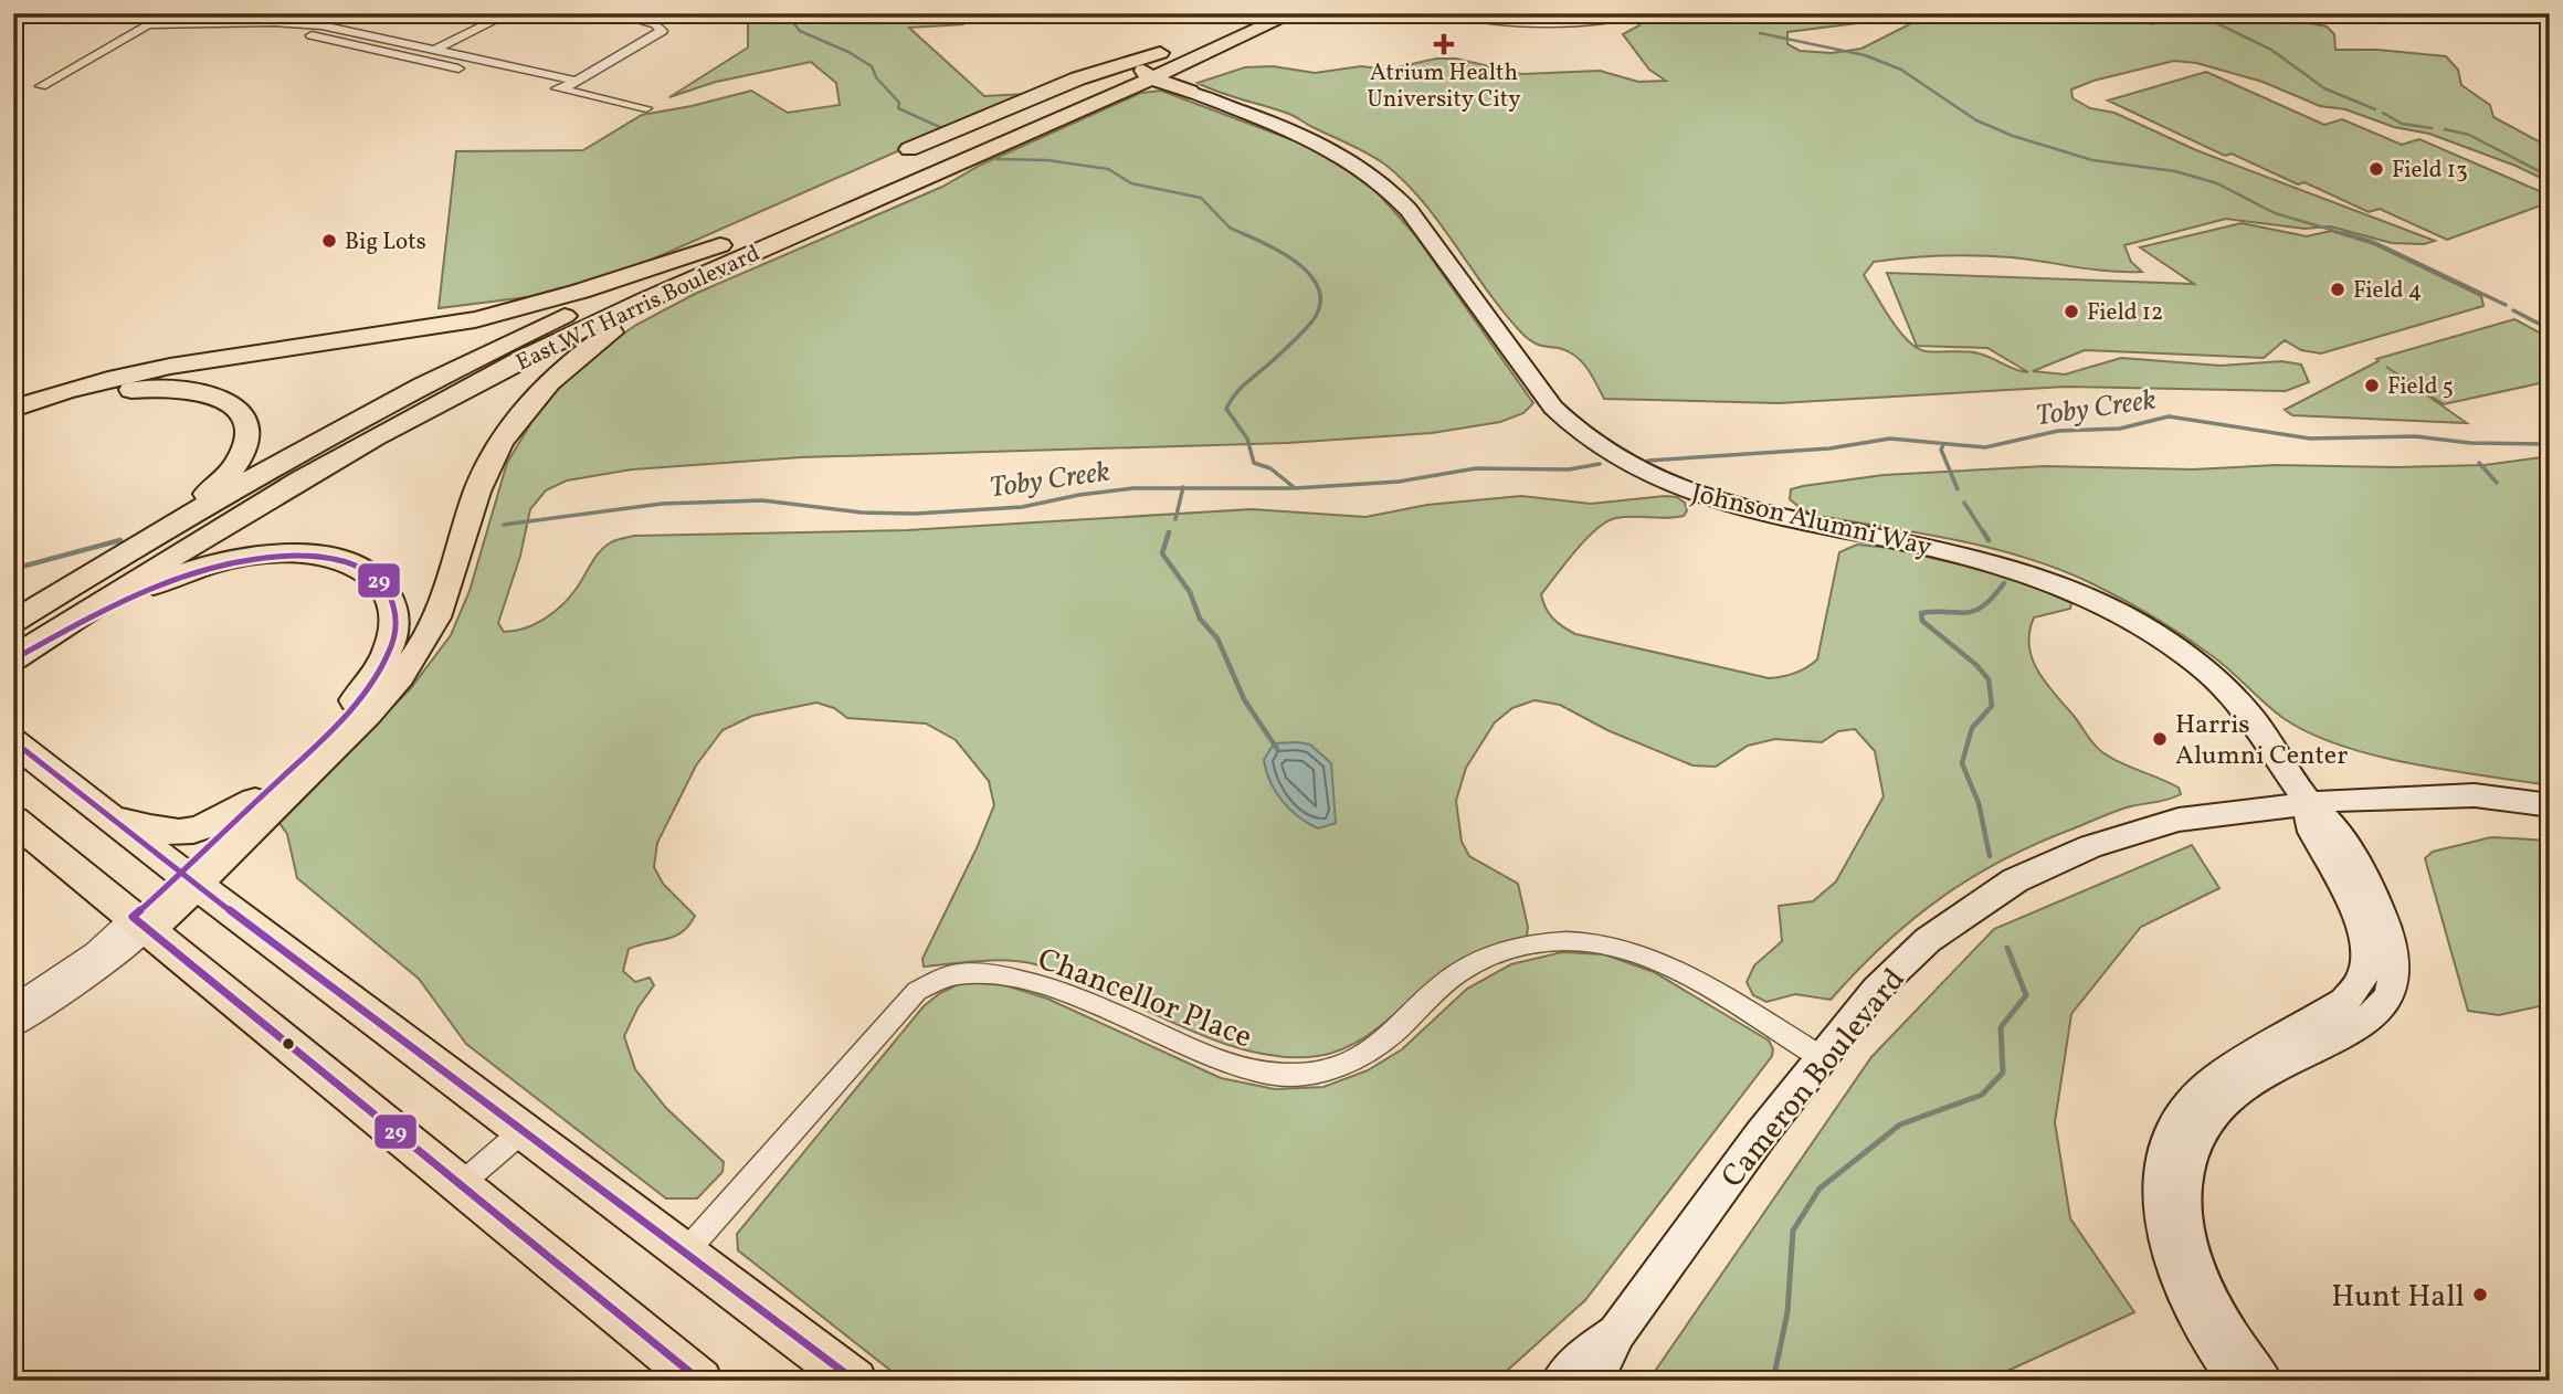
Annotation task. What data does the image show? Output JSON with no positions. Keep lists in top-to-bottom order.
{
  "streets": {
    "main road": ["East W T Harris Boulevard"],
    "street": ["Johnson Alumni Way", "Chancellor Place", "Cameron Boulevard"]
  },
  "crossings": [
    ["East W T Harris Boulevard", "Johnson Alumni Way"],
    ["Johnson Alumni Way", "Cameron Boulevard"],
    ["Chancellor Place", "Cameron Boulevard"]
  ],
  "water": ["Toby Creek"],
  "places": {
    "health": ["Atrium Health University City"],
    "other": [
      "Field 13",
      "Big Lots",
      "Field 4",
      "Field 12",
      "Field 5",
      "Harris Alumni Center",
      "Hunt Hall"
    ]
  },
  "lines": ["transit line 29"]
}
